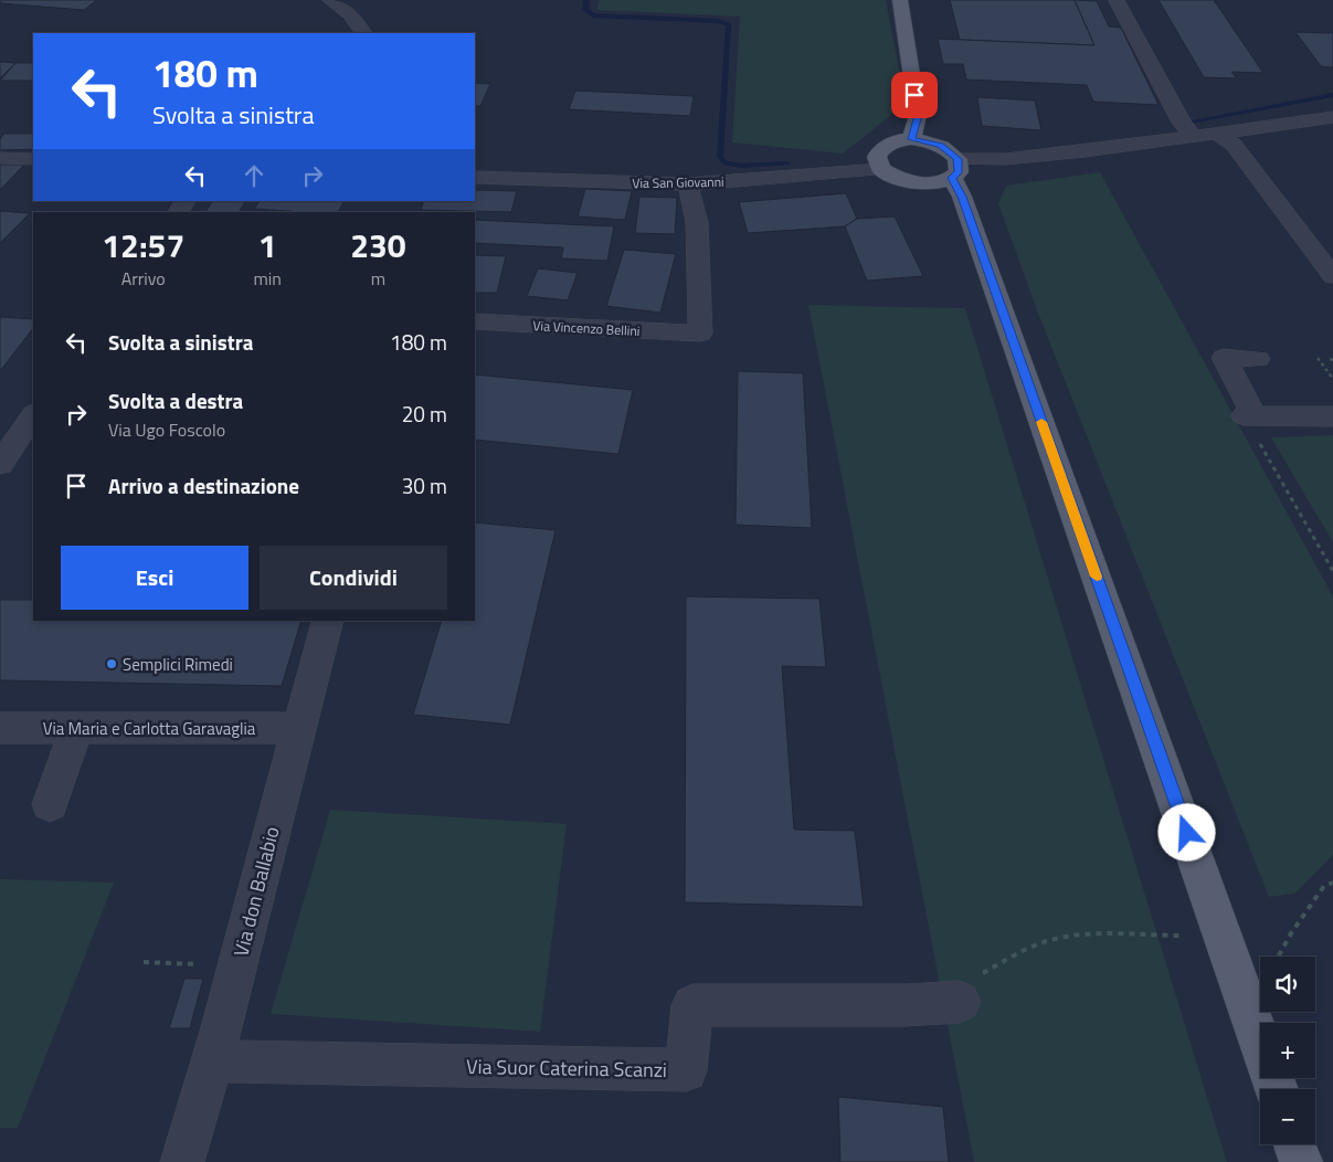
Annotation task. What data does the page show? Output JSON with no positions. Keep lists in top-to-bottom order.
{
  "streets": {
    "street": [
      "Via San Giovanni",
      "Via Vincenzo Bellini",
      "Via Maria e Carlotta Garavaglia",
      "Via don Ballabio",
      "Via Suor Caterina Scanzi"
    ]
  },
  "crossings": [
    ["Via San Giovanni", "Via Vincenzo Bellini"],
    ["Via Maria e Carlotta Garavaglia", "Via don Ballabio"],
    ["Via don Ballabio", "Via Suor Caterina Scanzi"]
  ],
  "places": ["Semplici Rimedi"],
  "page": {
    "turn": ["180 m", "Svolta a sinistra"],
    "eta": [
      "12:57",
      "Arrivo",
      "1",
      "min",
      "230",
      "m"
    ],
    "list": [
      {
        "name": "Svolta a sinistra",
        "value": "180 m"
      },
      {
        "name": "Svolta a destra",
        "note": "Via Ugo Foscolo",
        "value": "20 m"
      },
      {
        "name": "Arrivo a destinazione",
        "value": "30 m"
      }
    ],
    "buttons": ["Esci", "Condividi"],
    "map_buttons": ["+", "−"]
  }
}
